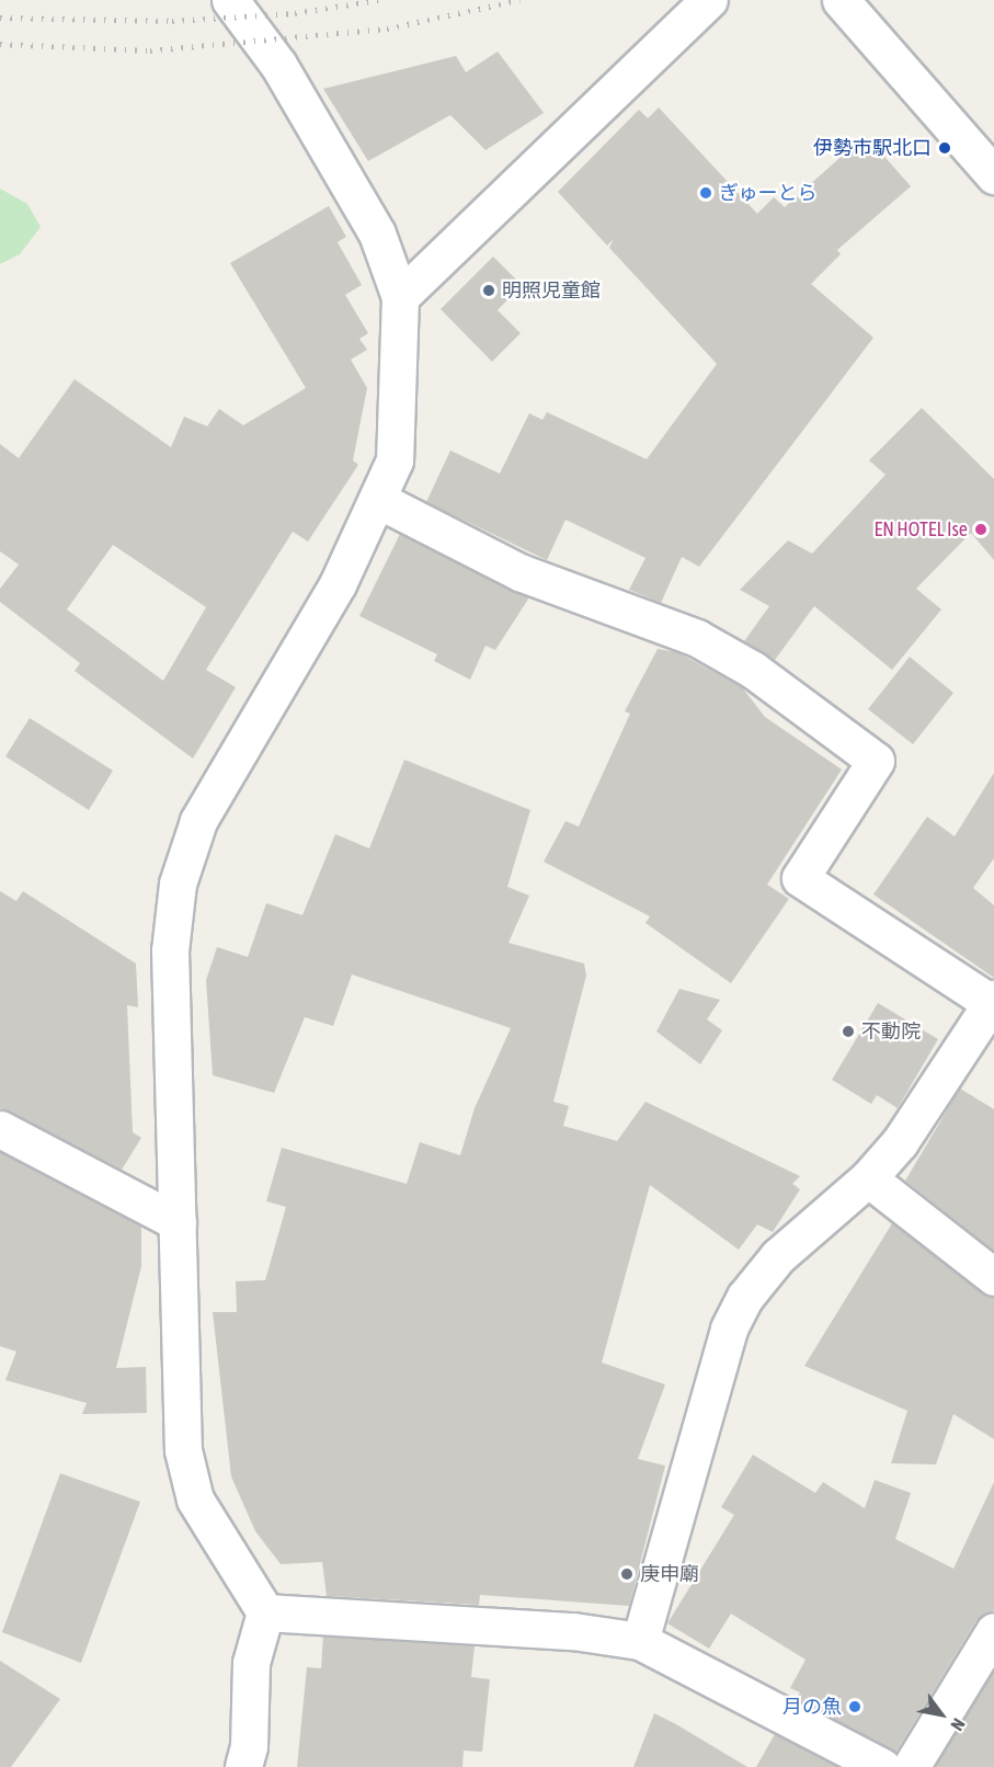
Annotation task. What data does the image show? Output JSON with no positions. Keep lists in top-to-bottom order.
{
  "places": [
    "伊勢市駅北口",
    "ぎゅーとら",
    "明照児童館",
    "EN HOTEL Ise",
    "不動院",
    "庚申廟",
    "月の魚"
  ],
  "north": "bottom right"
}
